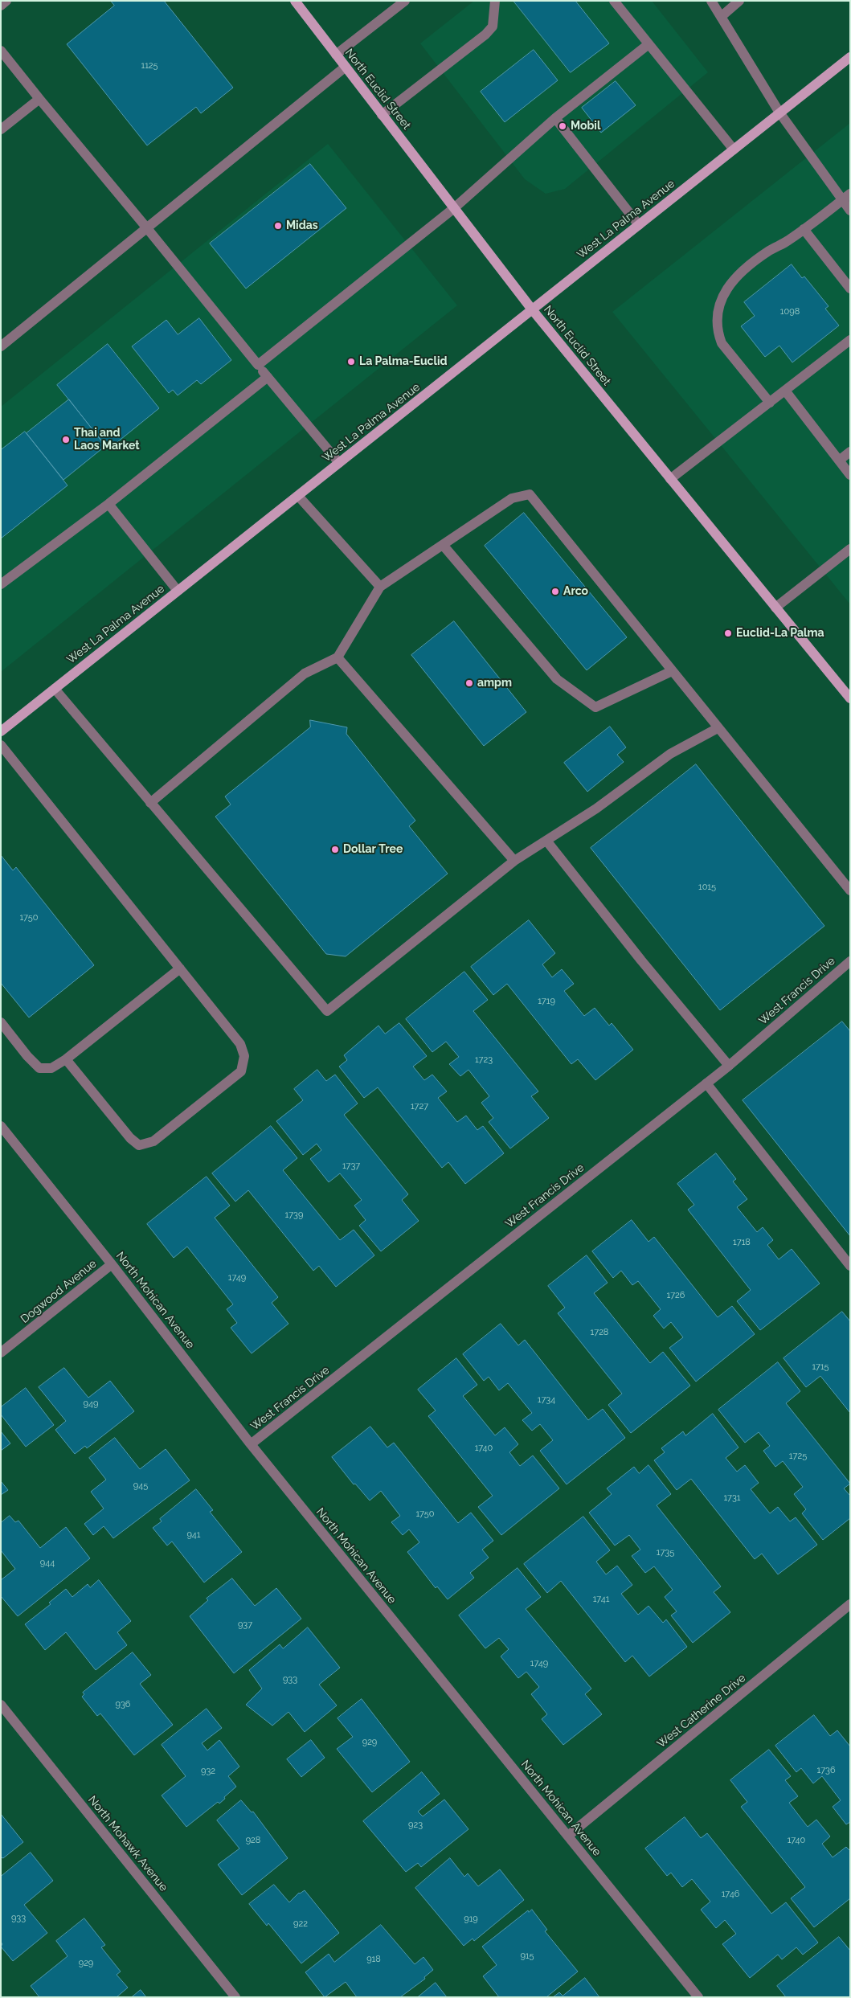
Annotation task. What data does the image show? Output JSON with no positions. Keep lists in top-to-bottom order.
{
  "streets": {
    "main road": ["North Euclid Street", "West La Palma Avenue"],
    "street": [
      "West Francis Drive",
      "Dogwood Avenue",
      "North Mohican Avenue",
      "West Catherine Drive",
      "North Mohawk Avenue"
    ]
  },
  "crossings": [
    ["North Euclid Street", "West La Palma Avenue"],
    ["West Francis Drive", "North Mohican Avenue"],
    ["Dogwood Avenue", "North Mohican Avenue"],
    ["North Mohican Avenue", "West Catherine Drive"]
  ],
  "places": [
    "Mobil",
    "Midas",
    "La Palma-Euclid",
    "Thai and Laos Market",
    "Arco",
    "Euclid-La Palma",
    "ampm",
    "Dollar Tree"
  ],
  "house_numbers": [
    "1125",
    "1098",
    "1015",
    "1750",
    "1719",
    "1723",
    "1727",
    "1737",
    "1739",
    "1718",
    "1749",
    "1726",
    "1728",
    "1715",
    "1734",
    "949",
    "1740",
    "1725",
    "945",
    "1731",
    "1750",
    "941",
    "1735",
    "944",
    "1741",
    "937",
    "1749",
    "933",
    "936",
    "929",
    "1736",
    "932",
    "923",
    "928",
    "1740",
    "1746",
    "933",
    "919",
    "922",
    "915",
    "918",
    "929"
  ]
}
